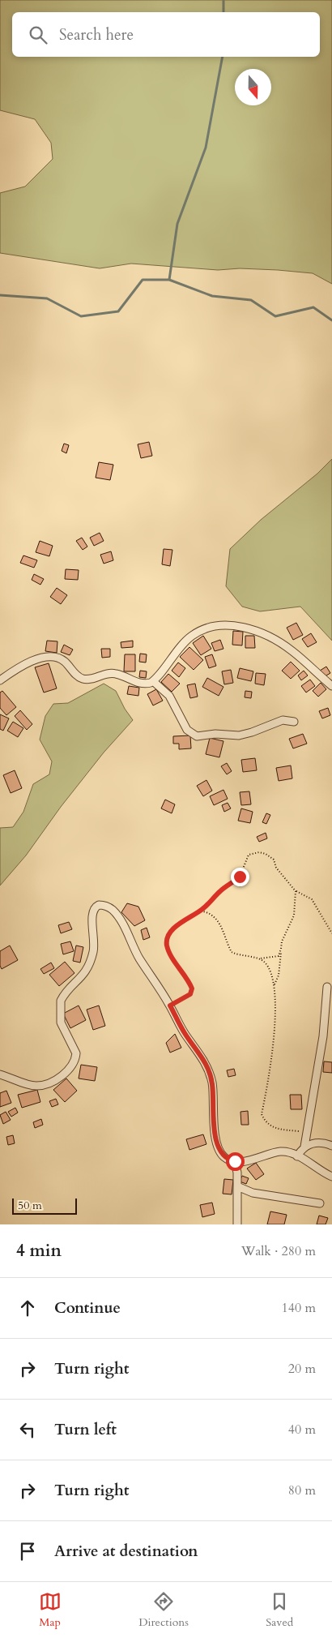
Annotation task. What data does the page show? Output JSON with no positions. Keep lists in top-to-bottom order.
{
  "scale_bar": "50 m",
  "north": "bottom",
  "page": {
    "search": "Search here",
    "scale": "50 m",
    "heading": ["4 min", "Walk · 280 m"],
    "list": [
      ["Continue", "140 m"],
      ["Turn right", "20 m"],
      ["Turn left", "40 m"],
      ["Turn right", "80 m"],
      "Arrive at destination"
    ],
    "nav": ["Map", "Directions", "Saved"]
  }
}
